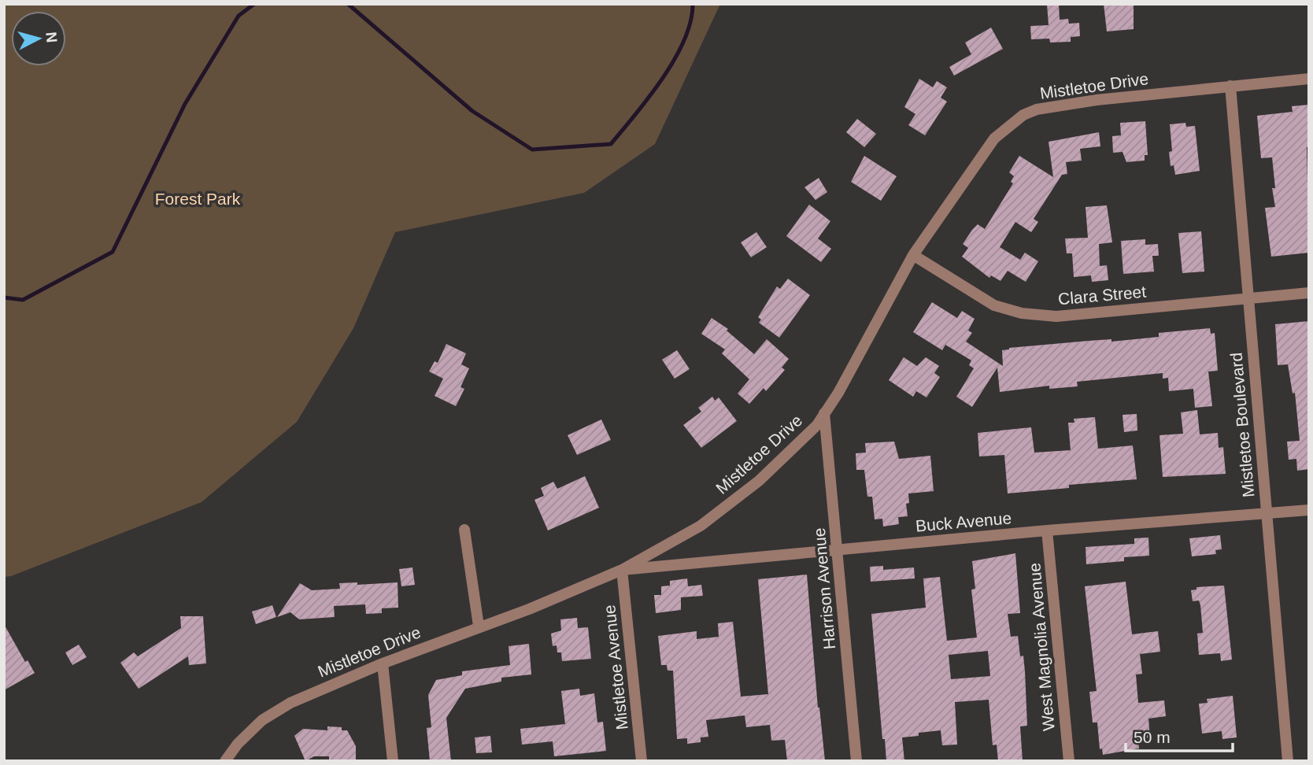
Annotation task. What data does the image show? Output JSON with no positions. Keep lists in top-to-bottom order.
{
  "streets": {
    "street": [
      "Mistletoe Drive",
      "Clara Street",
      "Mistletoe Boulevard",
      "Buck Avenue",
      "Harrison Avenue",
      "West Magnolia Avenue",
      "Mistletoe Avenue"
    ]
  },
  "crossings": [
    ["Mistletoe Drive", "Clara Street"],
    ["Mistletoe Drive", "Mistletoe Boulevard"],
    ["Mistletoe Drive", "Buck Avenue"],
    ["Mistletoe Drive", "Harrison Avenue"],
    ["Mistletoe Drive", "Mistletoe Avenue"],
    ["Clara Street", "Mistletoe Boulevard"],
    ["Mistletoe Boulevard", "Buck Avenue"],
    ["Buck Avenue", "Harrison Avenue"],
    ["Buck Avenue", "West Magnolia Avenue"],
    ["Buck Avenue", "Mistletoe Avenue"]
  ],
  "parks": ["Forest Park"],
  "scale_bar": "50 m",
  "north": "right"
}
